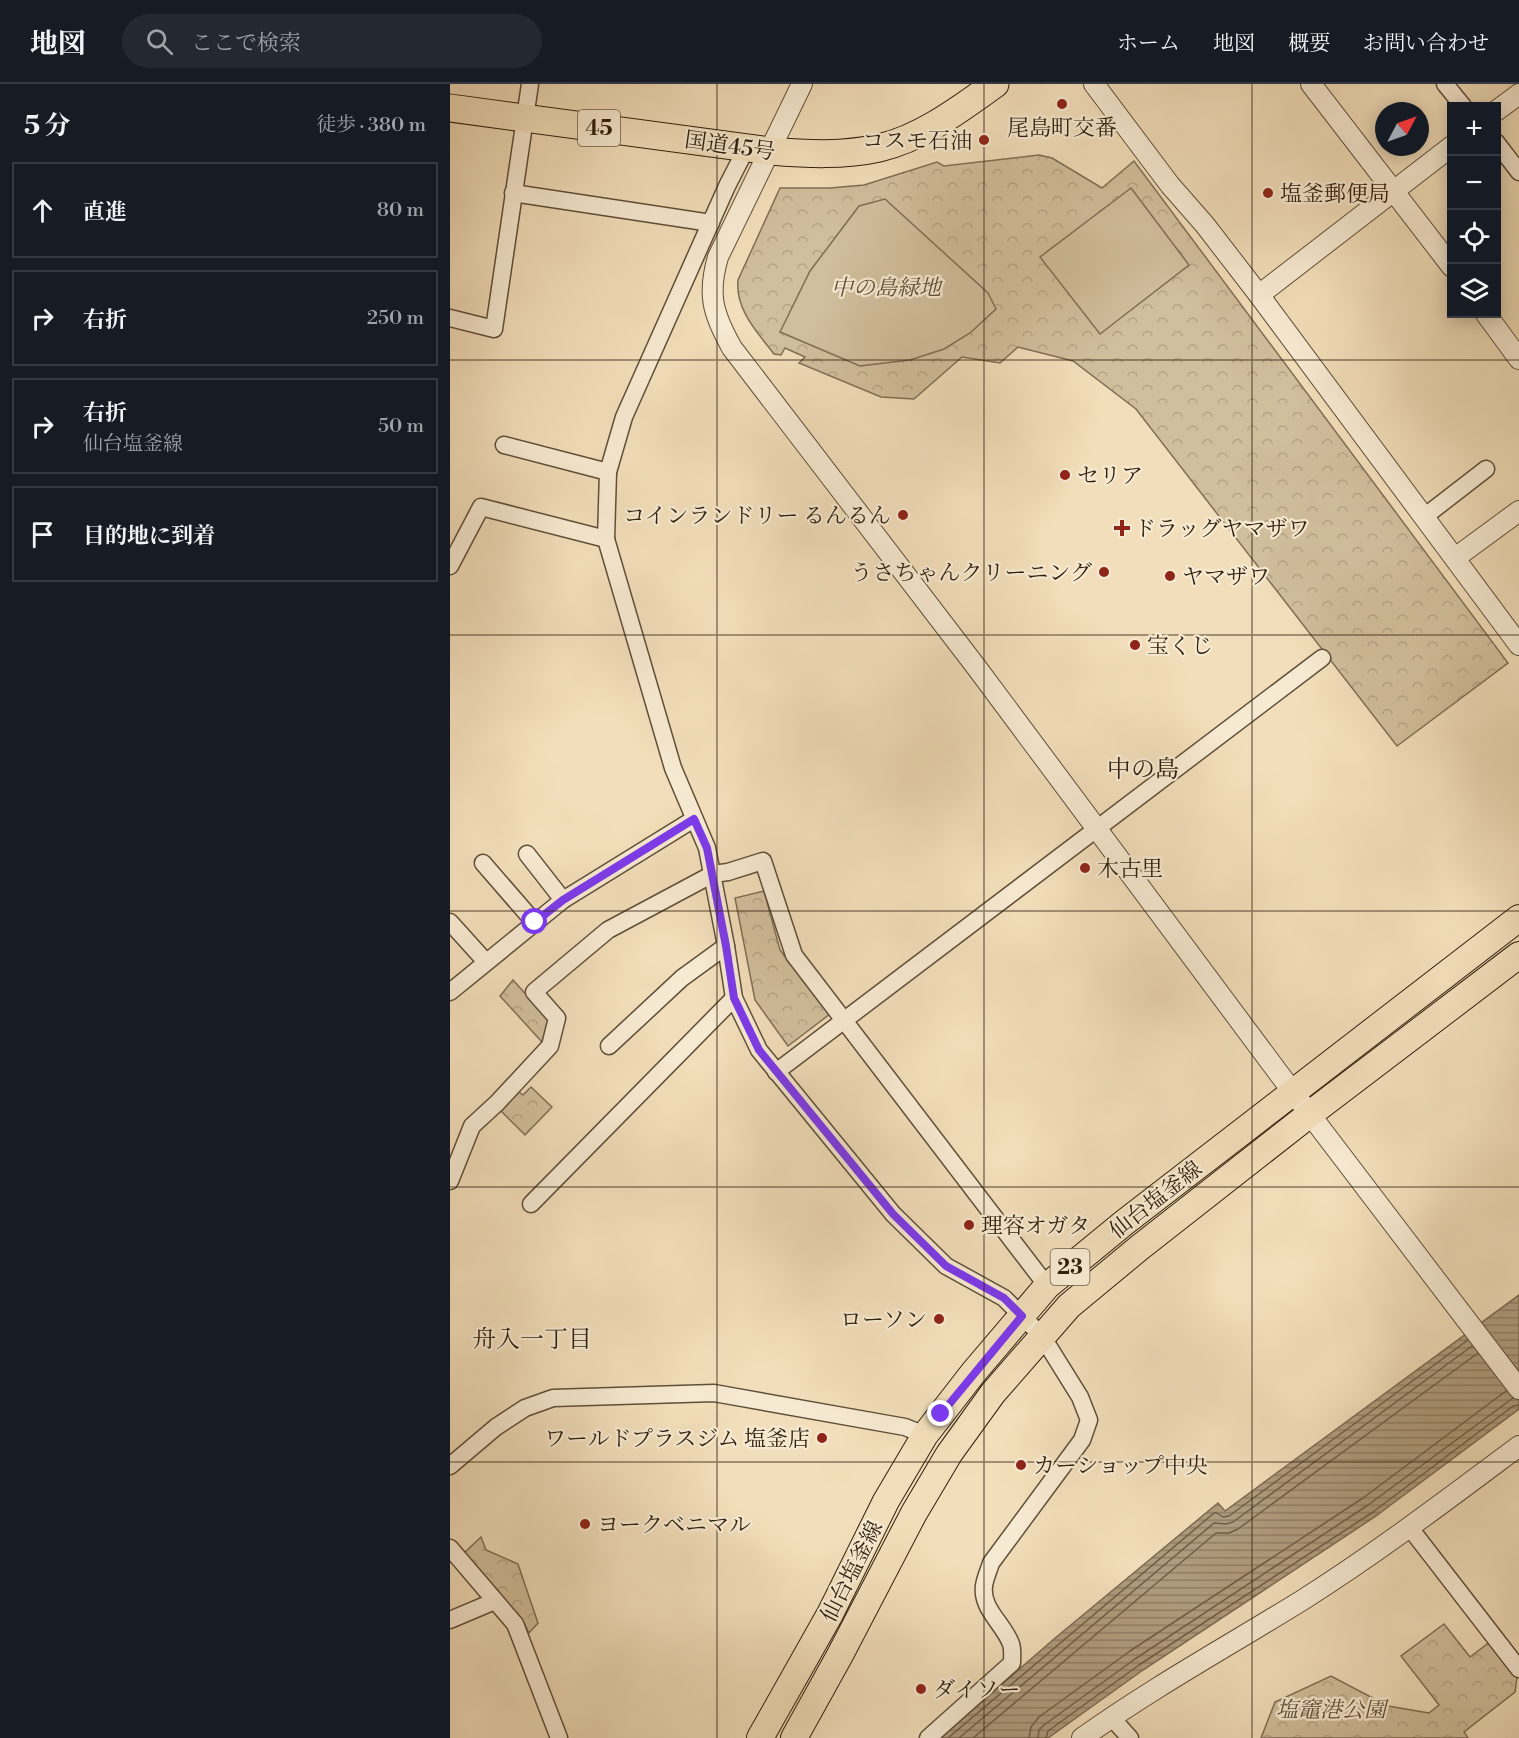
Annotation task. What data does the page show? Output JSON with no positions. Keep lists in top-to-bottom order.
{
  "streets": {
    "highway": ["45", "国道45号"],
    "main road": ["仙台塩釜線", "23"]
  },
  "districts": ["中の島", "舟入一丁目"],
  "parks": ["中の島緑地", "塩竈港公園"],
  "places": {
    "other": [
      "尾島町交番",
      "コスモ石油",
      "塩釜郵便局",
      "セリア",
      "コインランドリー るんるん",
      "うさちゃんクリーニング",
      "ヤマザワ",
      "宝くじ",
      "木古里",
      "理容オガタ",
      "ローソン",
      "ワールドプラスジム 塩釜店",
      "カーショップ中央",
      "ヨークベニマル",
      "ダイソー"
    ],
    "health": ["ドラッグヤマザワ"]
  },
  "north": "top right",
  "page": {
    "header": "地図",
    "search": "ここで検索",
    "nav": [
      "ホーム",
      "地図",
      "概要",
      "お問い合わせ"
    ],
    "heading": ["5 分", "徒歩 · 380 m"],
    "map_buttons": ["+", "−"],
    "list": [
      ["直進", "80 m"],
      ["右折", "250 m"],
      ["右折", "仙台塩釜線", "50 m"],
      "目的地に到着"
    ]
  }
}
